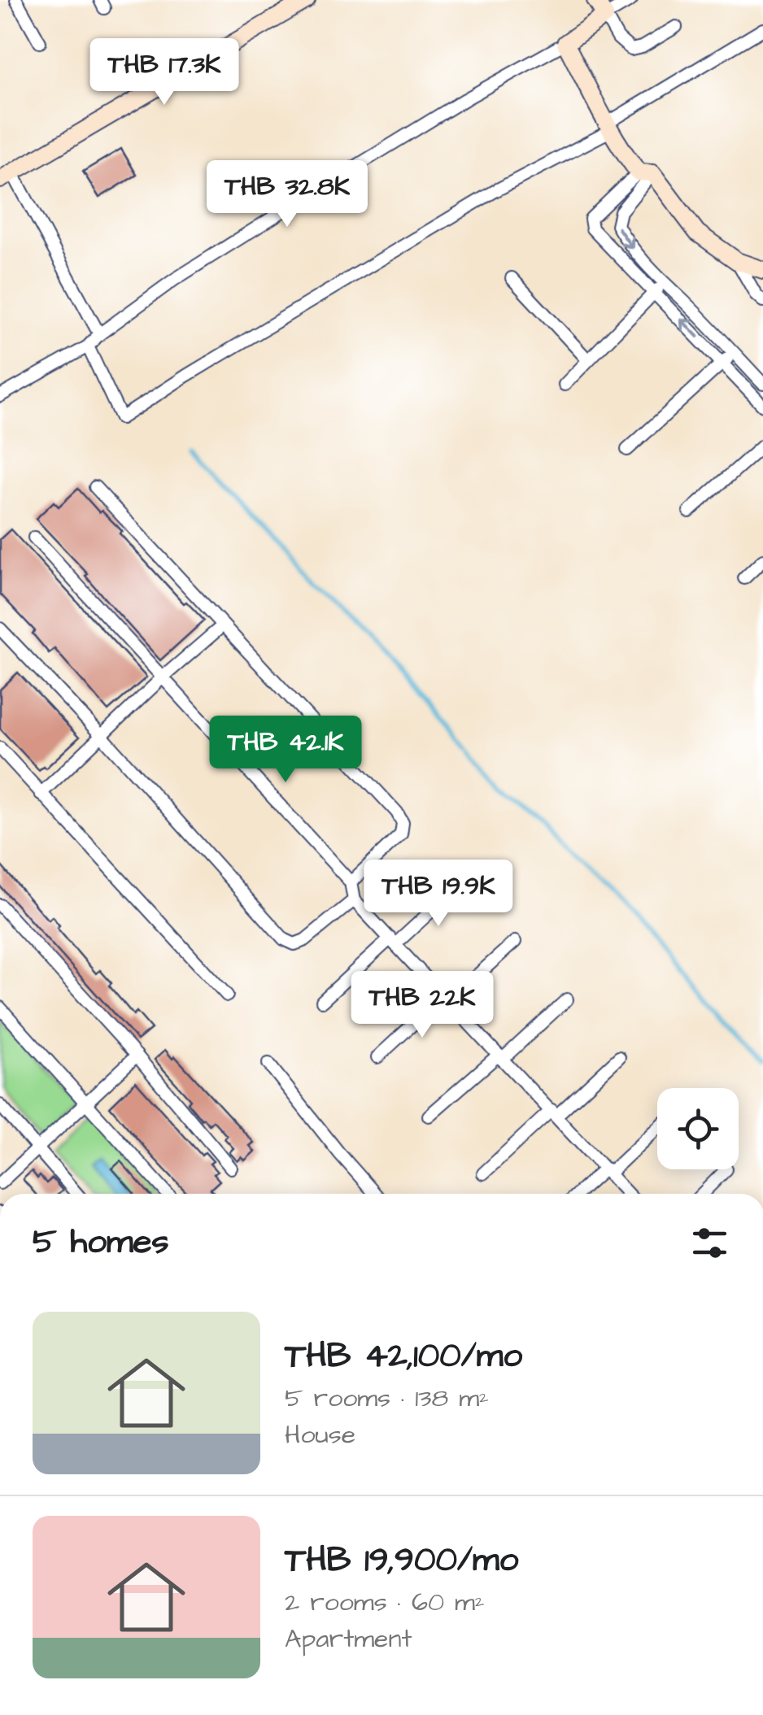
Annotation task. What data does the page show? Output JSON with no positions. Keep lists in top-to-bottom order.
{
  "page": {
    "price": [
      "THB 17.3K",
      "THB 32.8K",
      "THB 42.1K",
      "THB 19.9K",
      "THB 22K"
    ],
    "heading": "5 homes",
    "list": [
      {
        "name": "THB 42,100/mo",
        "note": "5 rooms · 138 m² · House"
      },
      {
        "name": "THB 19,900/mo",
        "note": "2 rooms · 60 m² · Apartment"
      }
    ]
  }
}
